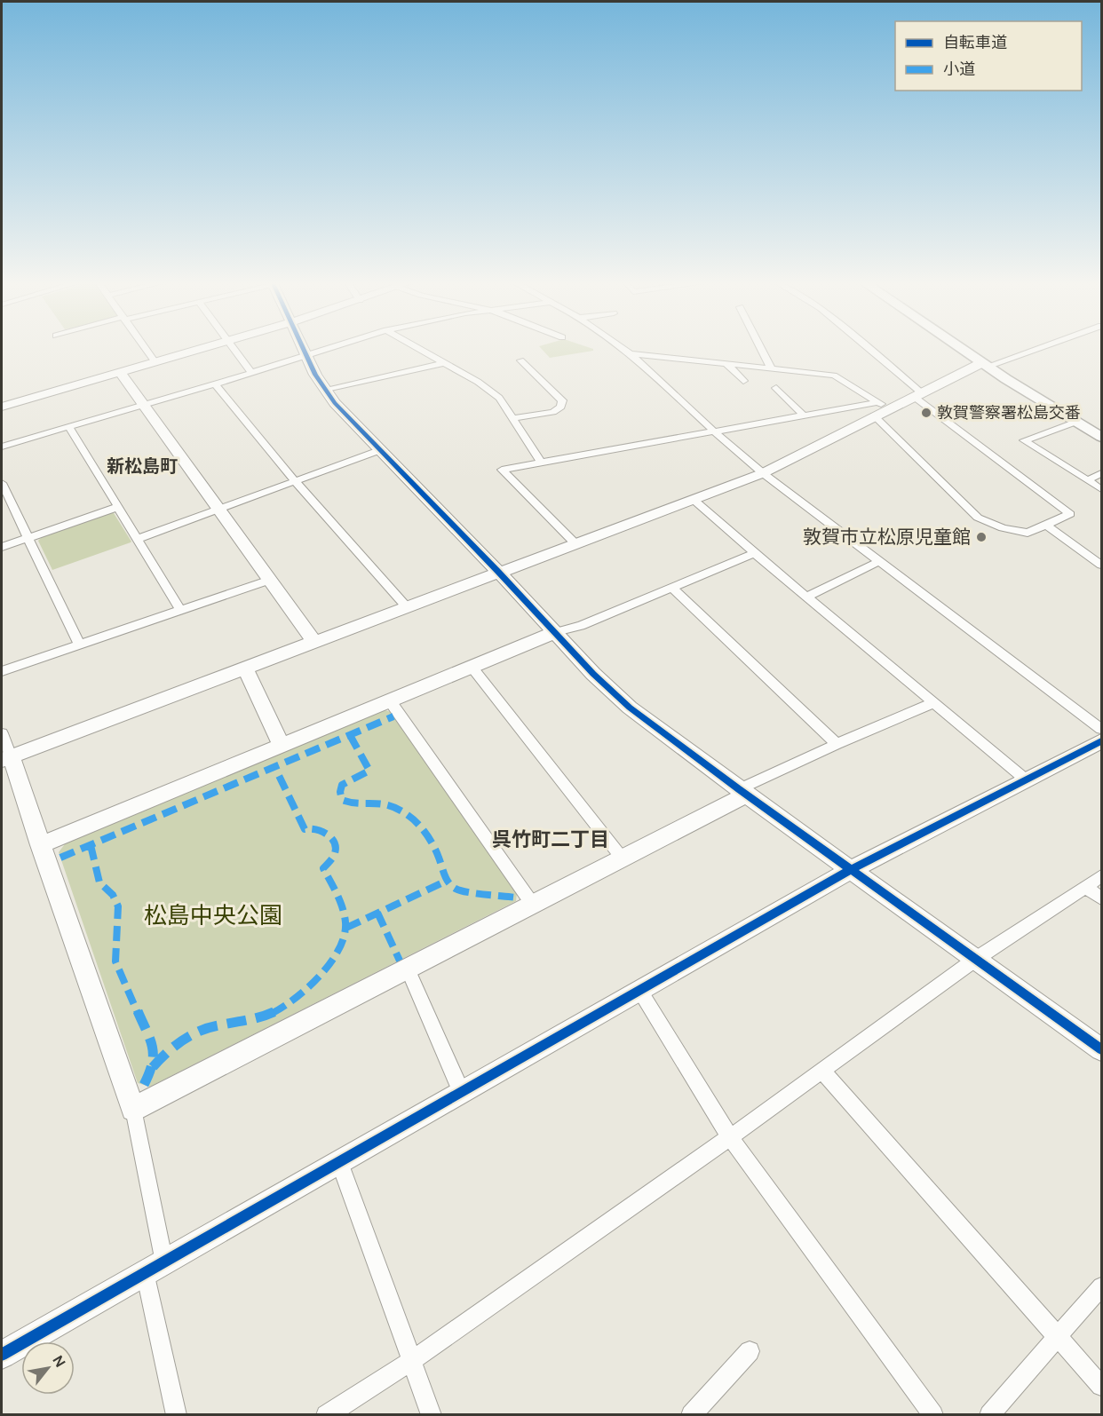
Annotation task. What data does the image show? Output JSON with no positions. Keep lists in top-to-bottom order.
{
  "districts": ["新松島町", "呉竹町二丁目"],
  "parks": ["松島中央公園"],
  "places": ["敦賀警察署松島交番", "敦賀市立松原児童館"],
  "legend": ["自転車道", "小道"],
  "north": "top right"
}
